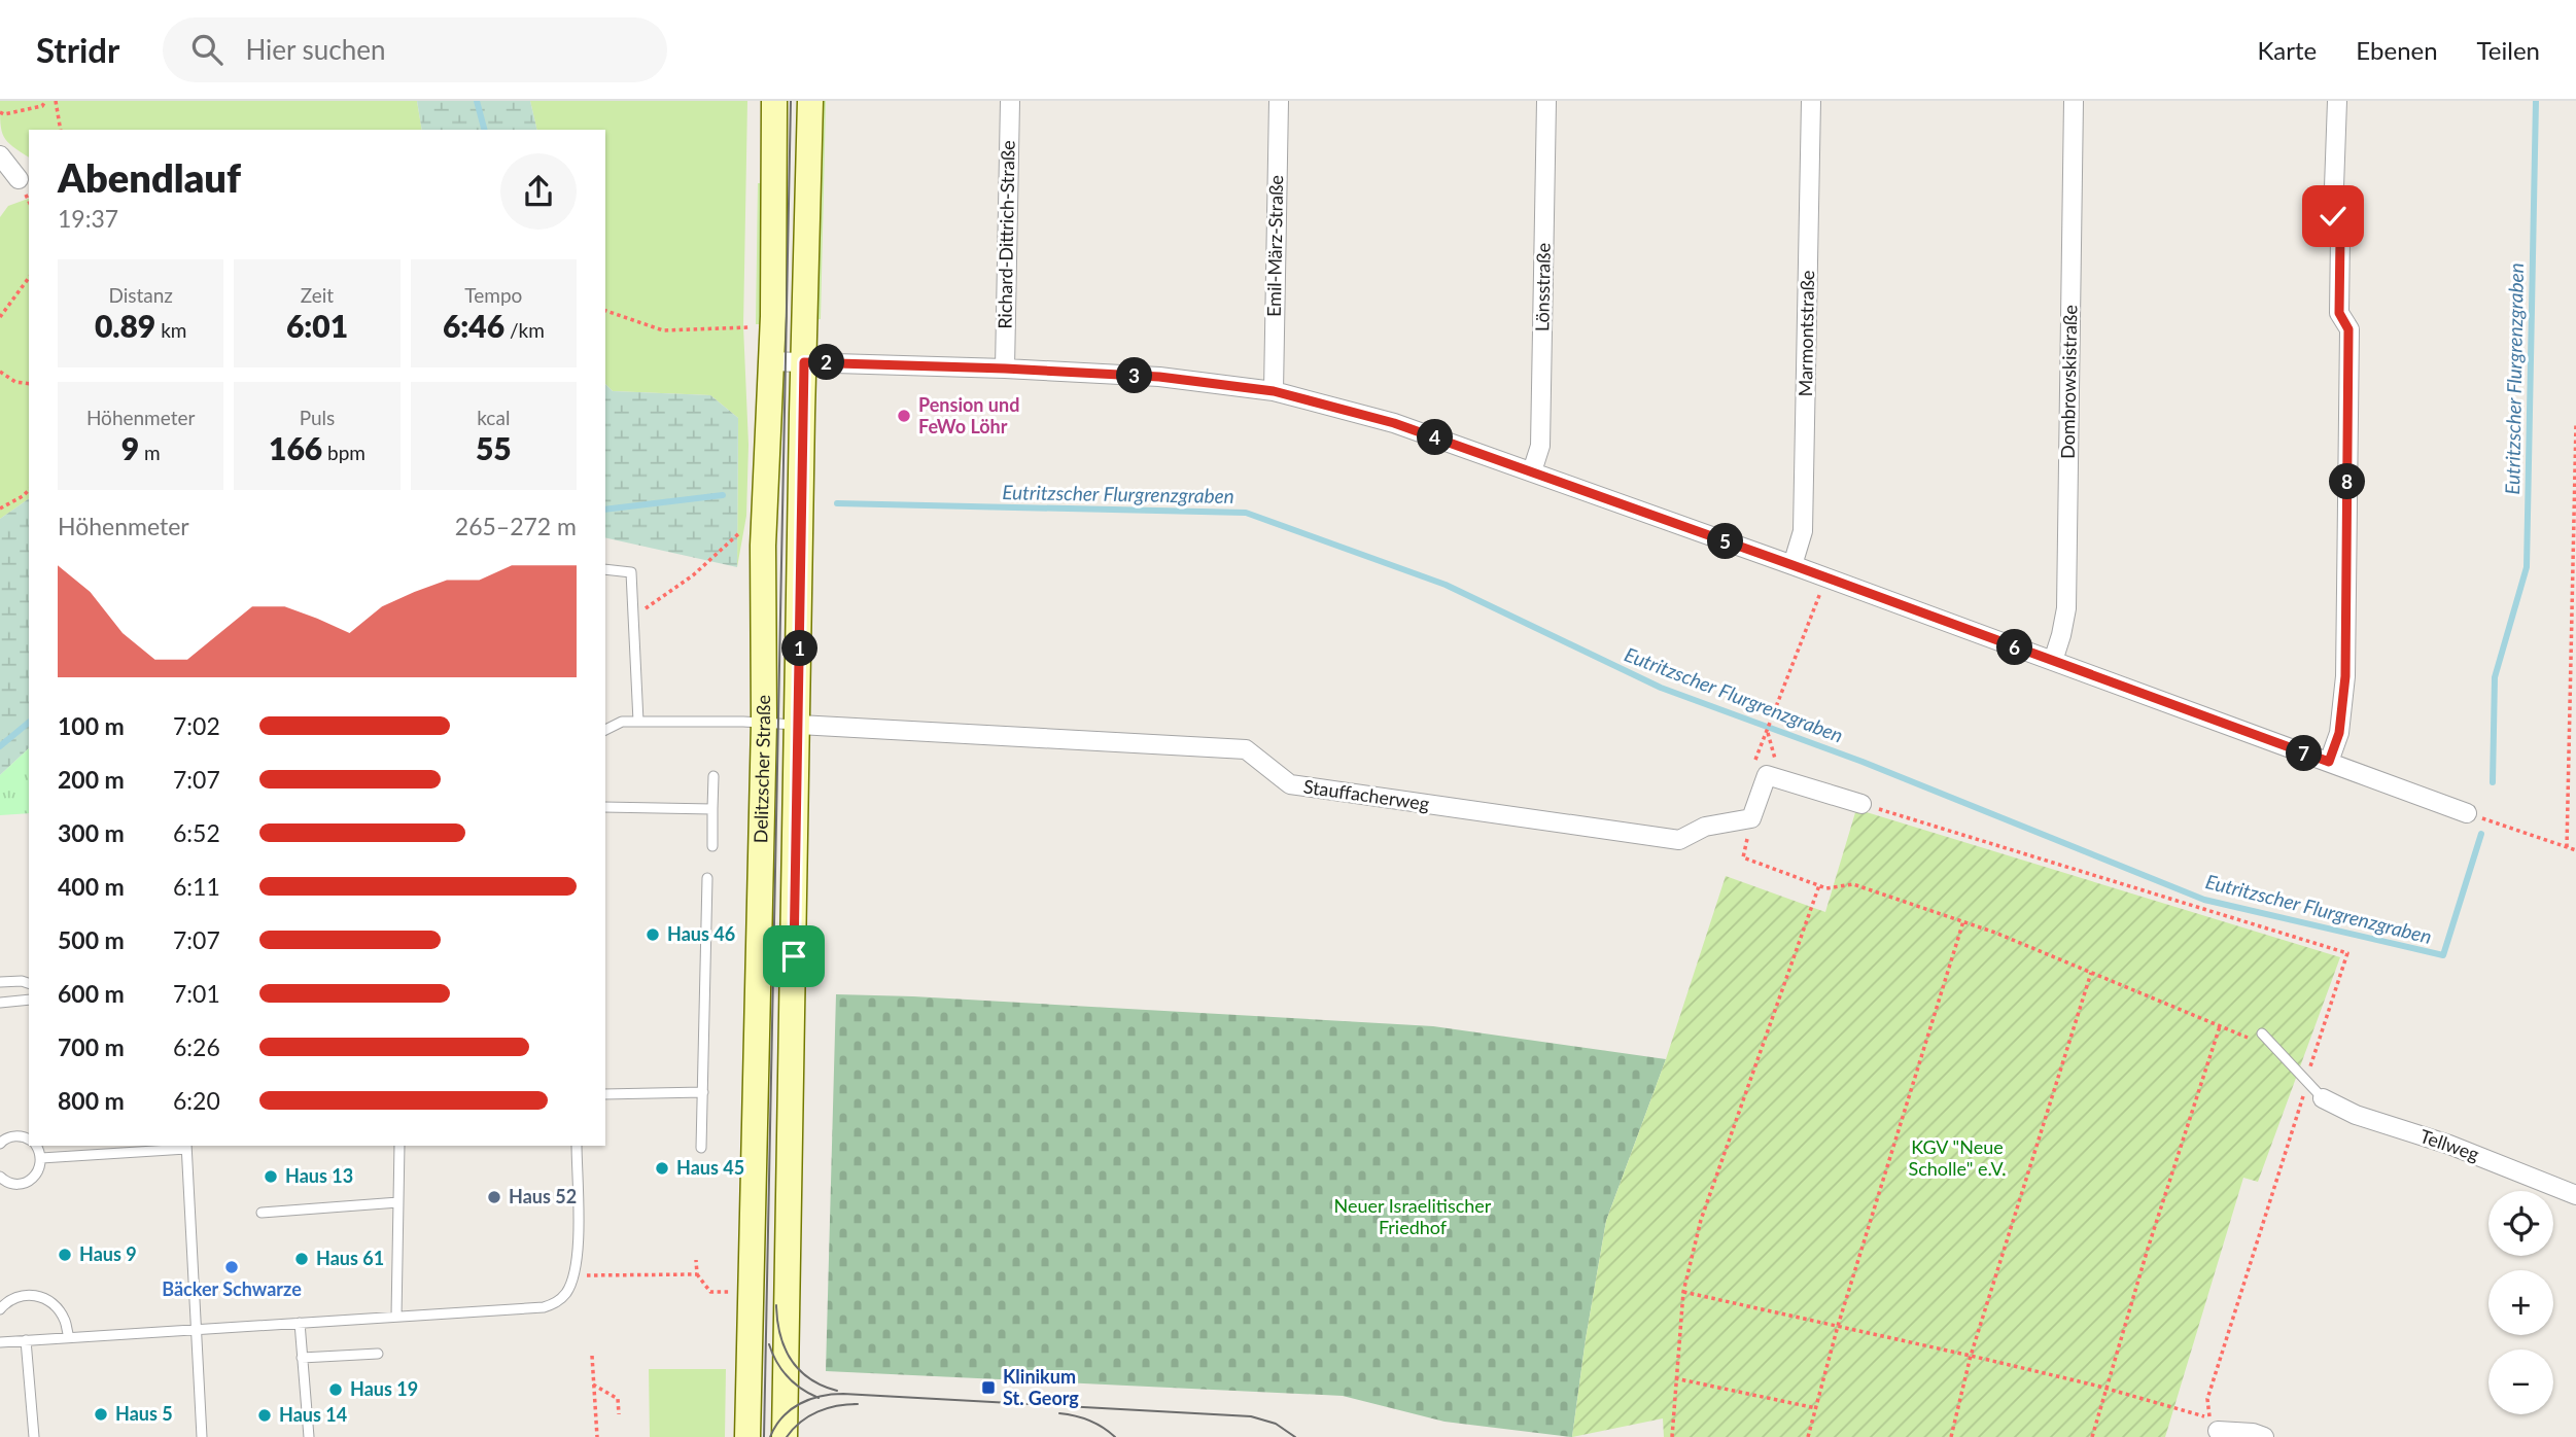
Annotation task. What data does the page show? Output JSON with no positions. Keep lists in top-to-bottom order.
{
  "streets": {
    "main road": ["Delitzscher Straße"],
    "street": [
      "Richard-Dittrich-Straße",
      "Emil-März-Straße",
      "Lönsstraße",
      "Marmontstraße",
      "Dombrowskistraße",
      "Stauffacherweg",
      "Tellweg"
    ]
  },
  "crossings": [
    ["Delitzscher Straße", "Stauffacherweg"]
  ],
  "water": ["Eutritzscher Flurgrenzgraben"],
  "parks": ["KGV \"Neue Scholle\" e.V.", "Neuer Israelitischer Friedhof"],
  "places": {
    "other": [
      "Pension und FeWo Löhr",
      "Haus 46",
      "Haus 45",
      "Haus 13",
      "Haus 52",
      "Haus 9",
      "Haus 61",
      "Bäcker Schwarze",
      "Haus 19",
      "Haus 5",
      "Haus 14"
    ],
    "transit": ["Klinikum St. Georg"]
  },
  "page": {
    "header": "Stridr",
    "search": "Hier suchen",
    "nav": ["Karte", "Ebenen", "Teilen"],
    "heading": ["Abendlauf", "19:37"],
    "stats": [
      ["Distanz", "0.89 km"],
      ["Zeit", "6:01"],
      ["Tempo", "6:46 /km"],
      ["Höhenmeter", "9 m"],
      ["Puls", "166 bpm"],
      ["kcal", "55"]
    ],
    "pins": [
      "2",
      "3",
      "4",
      "8",
      "5",
      "6",
      "1",
      "7"
    ],
    "chart": ["Höhenmeter", "265–272 m"],
    "list": [
      {
        "name": "100 m",
        "note": "7:02"
      },
      {
        "name": "200 m",
        "note": "7:07"
      },
      {
        "name": "300 m",
        "note": "6:52"
      },
      {
        "name": "400 m",
        "note": "6:11"
      },
      {
        "name": "500 m",
        "note": "7:07"
      },
      {
        "name": "600 m",
        "note": "7:01"
      },
      {
        "name": "700 m",
        "note": "6:26"
      },
      {
        "name": "800 m",
        "note": "6:20"
      }
    ],
    "map_buttons": ["+", "−"]
  }
}
